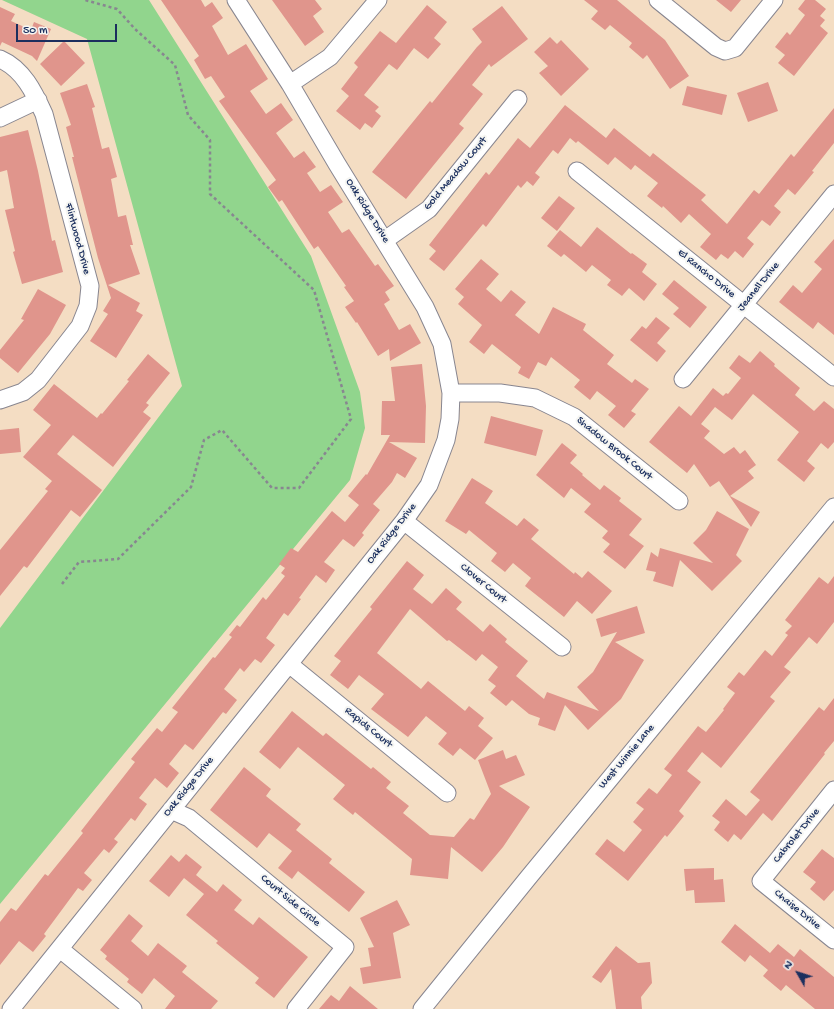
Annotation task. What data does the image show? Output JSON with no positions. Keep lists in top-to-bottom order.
{
  "streets": {
    "street": [
      "Gold Meadow Court",
      "Oak Ridge Drive",
      "Flintwood Drive",
      "El Rancho Drive",
      "Jeanell Drive",
      "Shadow Brook Court",
      "Clover Court",
      "Rapids Court",
      "West Winnie Lane",
      "Cabrolet Drive",
      "Court Side Circle",
      "Chaise Drive"
    ]
  },
  "crossings": [
    ["Gold Meadow Court", "Oak Ridge Drive"],
    ["Oak Ridge Drive", "Shadow Brook Court"],
    ["Oak Ridge Drive", "Clover Court"],
    ["Oak Ridge Drive", "Rapids Court"],
    ["Oak Ridge Drive", "Court Side Circle"],
    ["El Rancho Drive", "Jeanell Drive"],
    ["Cabrolet Drive", "Chaise Drive"]
  ],
  "scale_bar": "50 m",
  "north": "top left"
}
